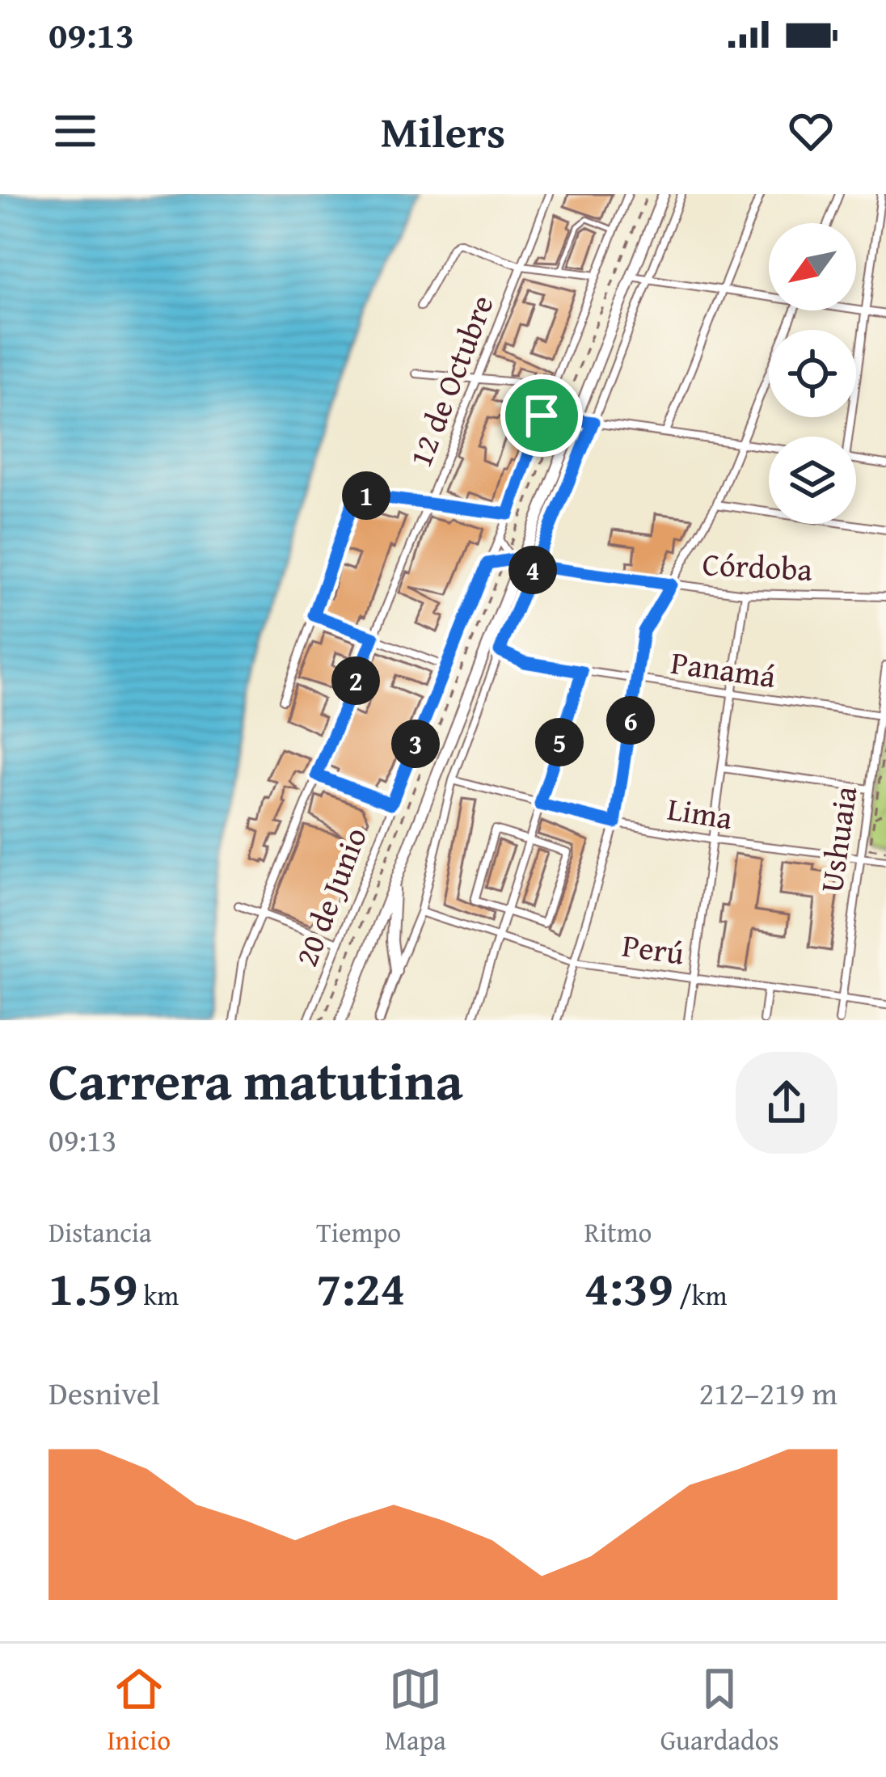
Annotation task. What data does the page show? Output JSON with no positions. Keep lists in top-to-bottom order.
{
  "streets": {
    "street": [
      "12 de Octubre",
      "Córdoba",
      "Panamá",
      "Lima",
      "Ushuaia",
      "20 de Junio",
      "Perú"
    ]
  },
  "crossings": [
    ["Panamá", "Ushuaia"],
    ["Lima", "Ushuaia"],
    ["Ushuaia", "Perú"]
  ],
  "north": "bottom left",
  "page": {
    "status": "09:13",
    "header": "Milers",
    "pins": [
      "1",
      "4",
      "2",
      "6",
      "5",
      "3"
    ],
    "heading": ["Carrera matutina", "09:13"],
    "stats": [
      ["Distancia", "1.59 km"],
      ["Tiempo", "7:24"],
      ["Ritmo", "4:39 /km"]
    ],
    "chart": ["Desnivel", "212–219 m"],
    "tabs": ["Inicio", "Mapa", "Guardados"]
  }
}
